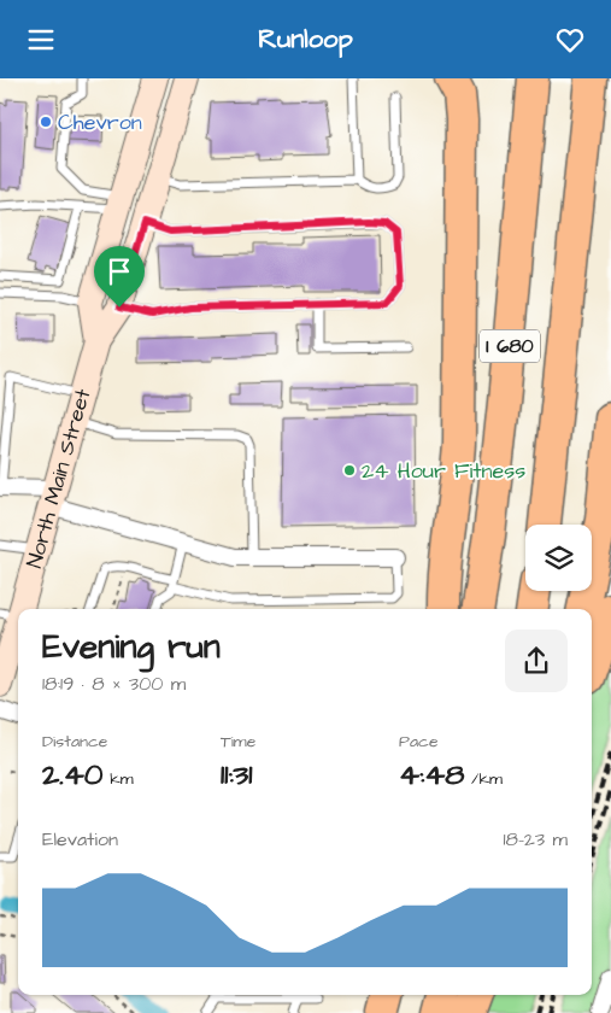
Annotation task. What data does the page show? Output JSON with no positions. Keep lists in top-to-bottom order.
{
  "streets": {
    "highway": ["I 680"],
    "main road": ["North Main Street"]
  },
  "places": ["Chevron", "24 Hour Fitness"],
  "page": {
    "header": "Runloop",
    "heading": ["Evening run", "18:19 · 8 × 300 m"],
    "stats": [
      ["Distance", "2.40 km"],
      ["Time", "11:31"],
      ["Pace", "4:48 /km"]
    ],
    "chart": ["Elevation", "18–23 m"]
  }
}
